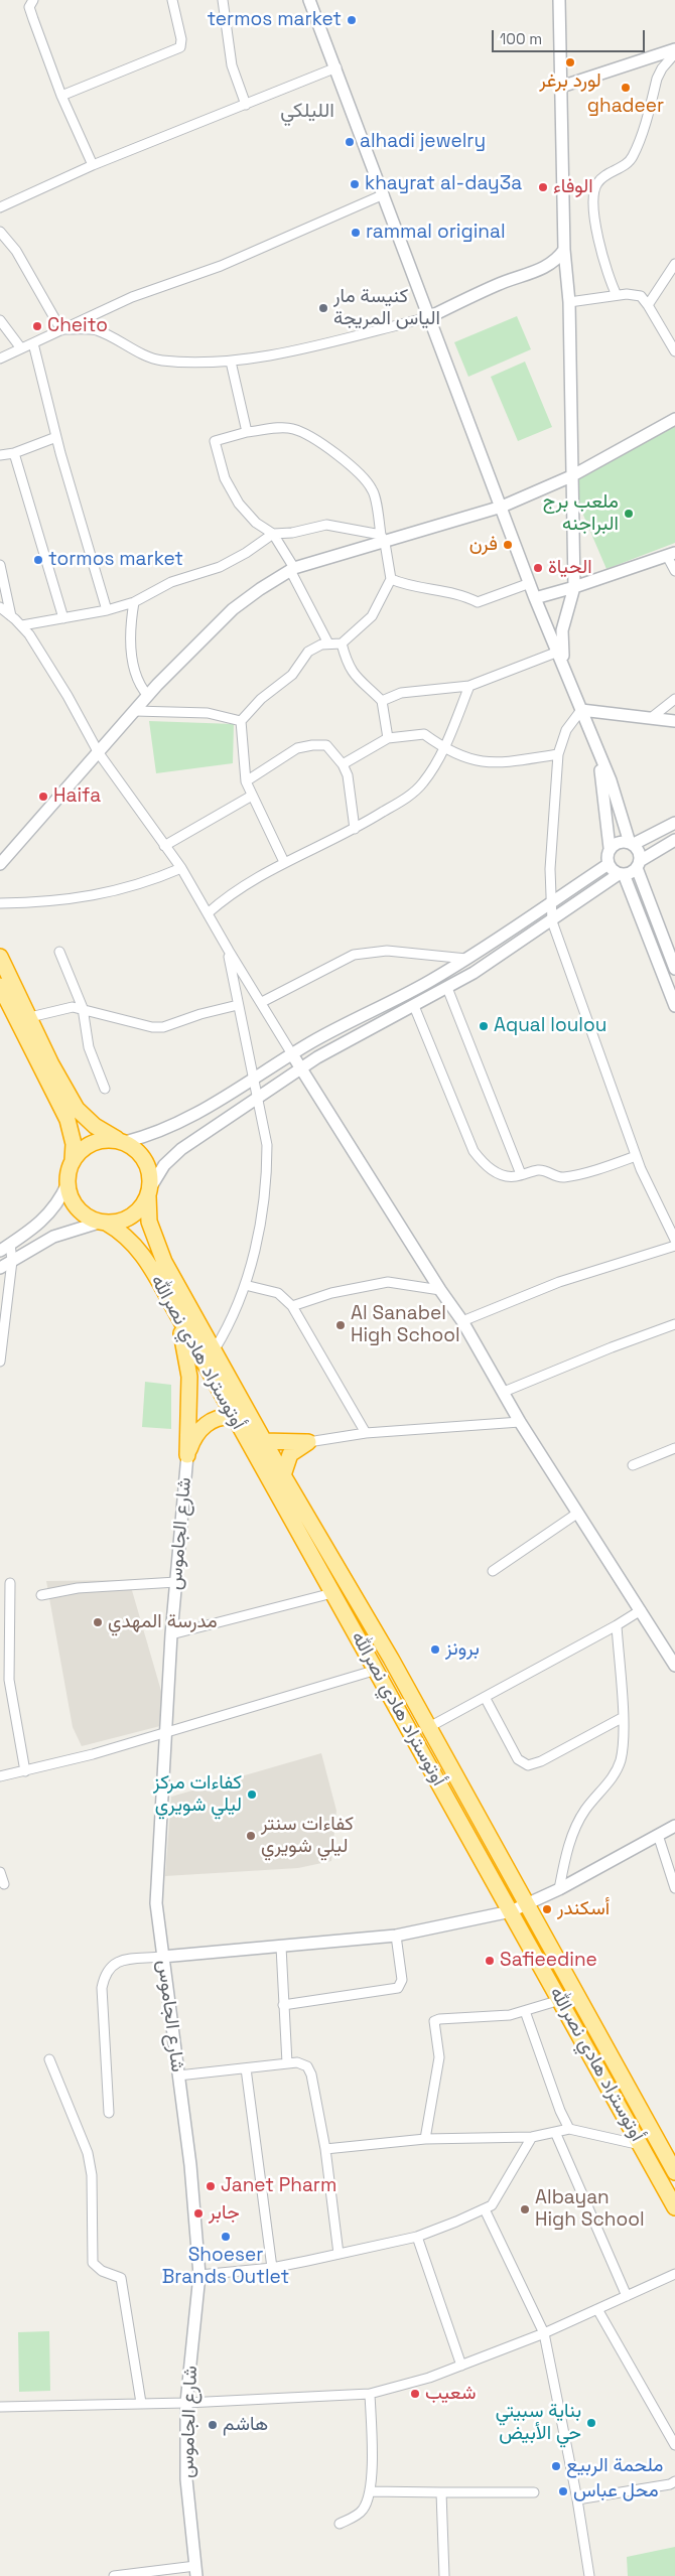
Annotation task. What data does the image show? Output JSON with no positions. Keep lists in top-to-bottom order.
{
  "streets": {
    "highway": ["أوتوستراد هادي نصرالله"],
    "street": ["شارع الجاموس"]
  },
  "districts": ["الليلكي"],
  "places": [
    "termos market",
    "لورد برغر",
    "ghadeer",
    "alhadi jewelry",
    "khayrat al-day3a",
    "الوفاء",
    "rammal original",
    "كنيسة مار الياس المريجة",
    "Cheito",
    "ملعب برج البراجنه",
    "فرن",
    "tormos market",
    "الحياة",
    "Haifa",
    "Aqual loulou",
    "Al Sanabel High School",
    "مدرسة المهدي",
    "برونز",
    "كفاءات مركز ليلي شويري",
    "كفاءات سنتر ليلي شويري",
    "أسكندر",
    "Safieedine",
    "Janet Pharm",
    "Albayan High School",
    "جابر",
    "Shoeser Brands Outlet",
    "شعيب",
    "بناية سبيتي حي الأبيض",
    "هاشم",
    "ملحمة الربيع",
    "محل عباس"
  ],
  "scale_bar": "100 m"
}
